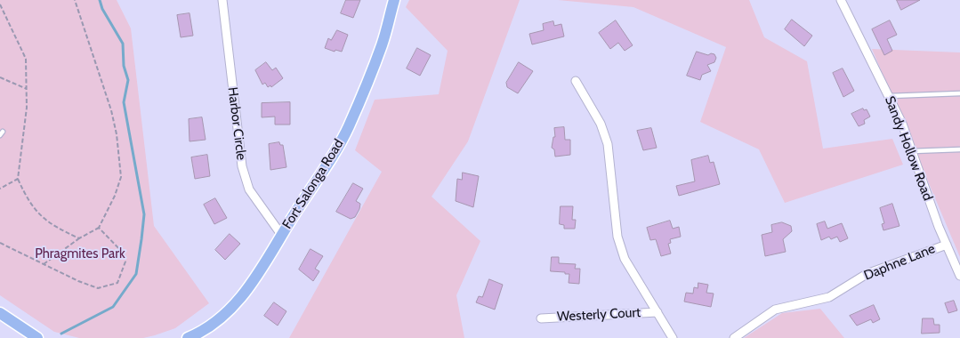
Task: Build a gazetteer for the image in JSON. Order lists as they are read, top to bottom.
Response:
{
  "streets": {
    "main road": ["Fort Salonga Road"],
    "street": [
      "Harbor Circle",
      "Sandy Hollow Road",
      "Daphne Lane",
      "Westerly Court"
    ]
  },
  "crossings": [
    ["Harbor Circle", "Fort Salonga Road"],
    ["Sandy Hollow Road", "Daphne Lane"]
  ],
  "parks": ["Phragmites Park"]
}
